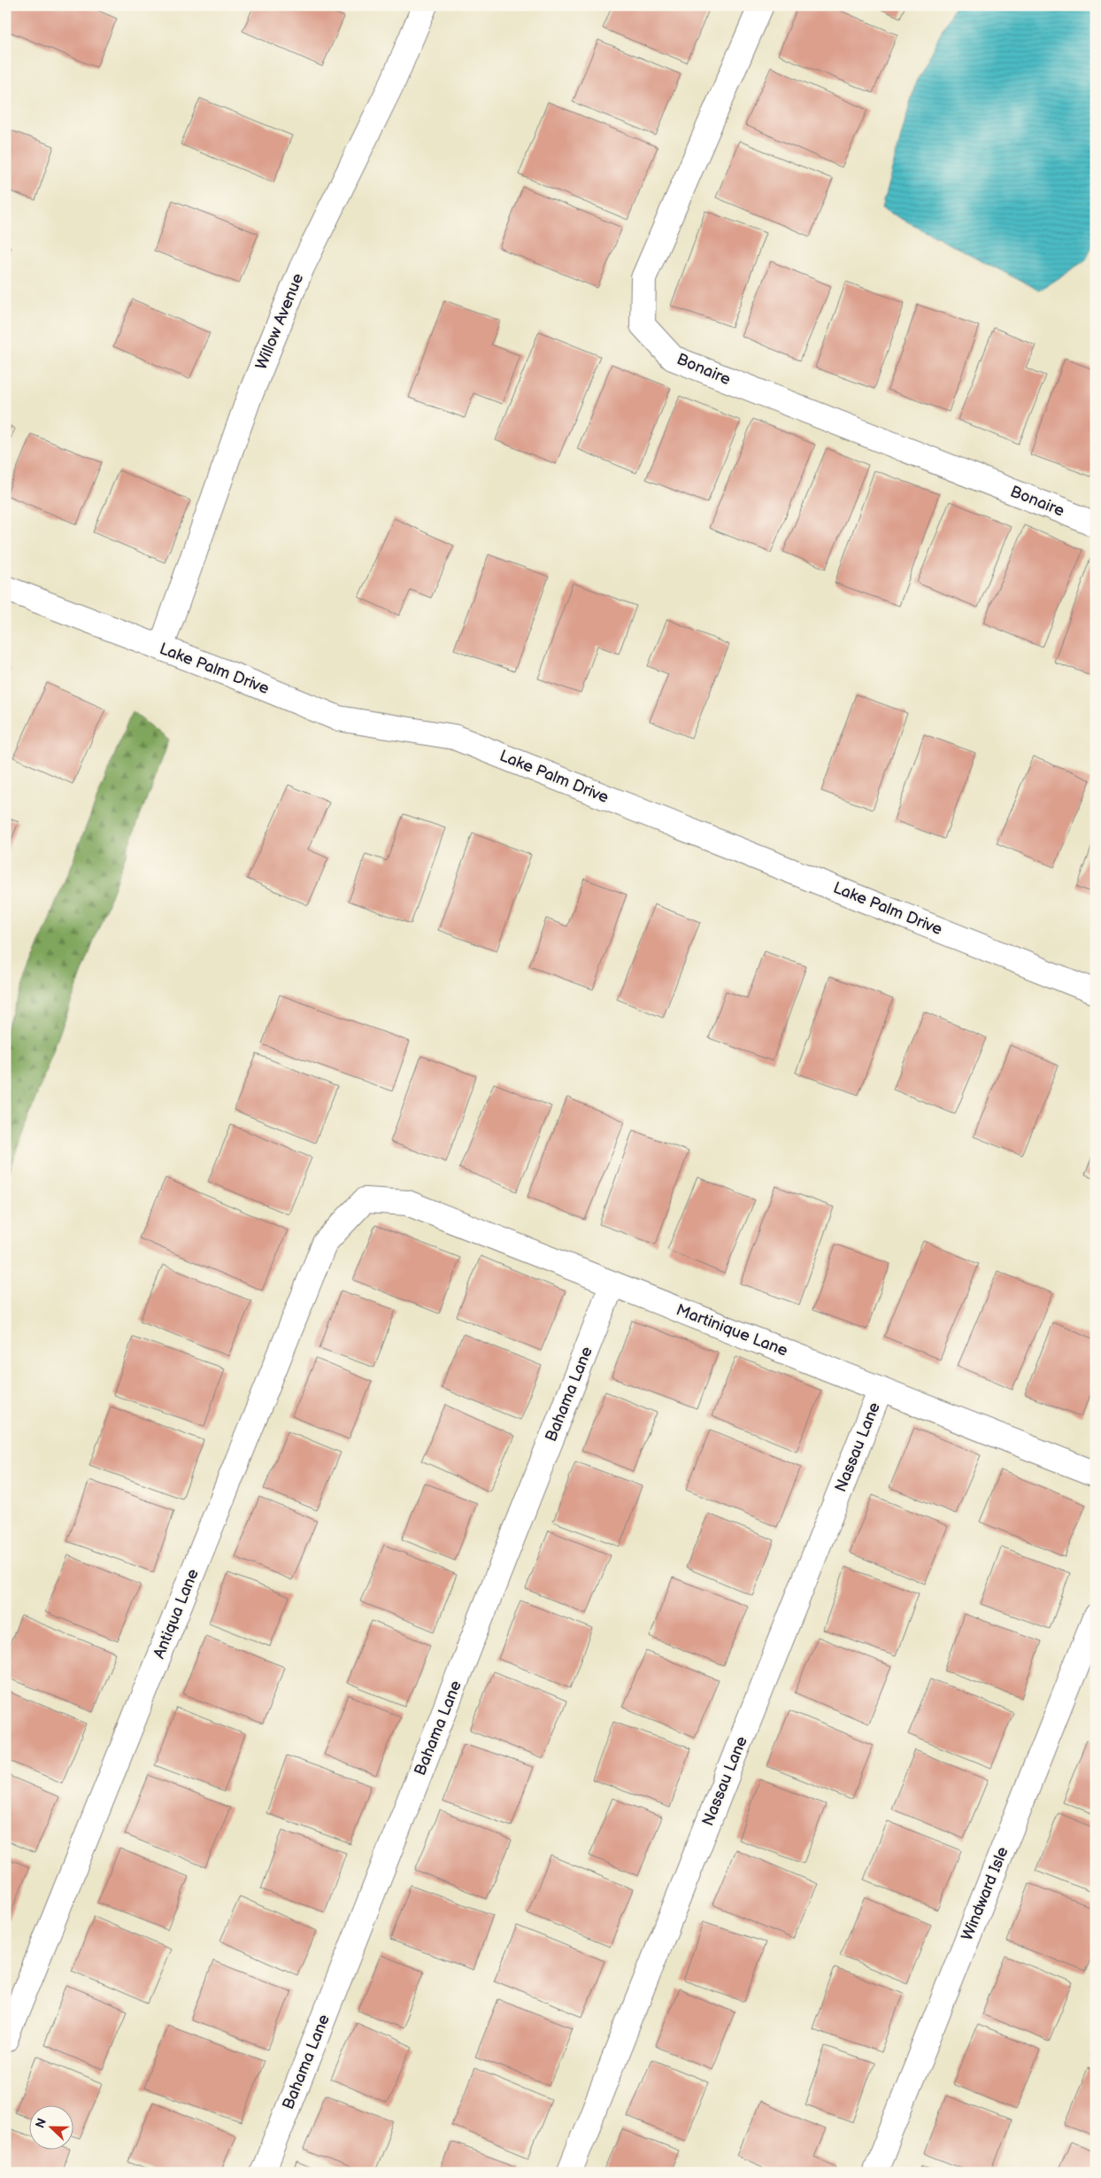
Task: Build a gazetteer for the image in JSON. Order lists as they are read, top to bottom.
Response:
{
  "streets": {
    "street": [
      "Willow Avenue",
      "Bonaire",
      "Lake Palm Drive",
      "Martinique Lane",
      "Bahama Lane",
      "Nassau Lane",
      "Antiqua Lane",
      "Windward Isle"
    ]
  },
  "crossings": [
    ["Willow Avenue", "Lake Palm Drive"],
    ["Martinique Lane", "Bahama Lane"],
    ["Martinique Lane", "Nassau Lane"],
    ["Martinique Lane", "Antiqua Lane"]
  ],
  "north": "left"
}
